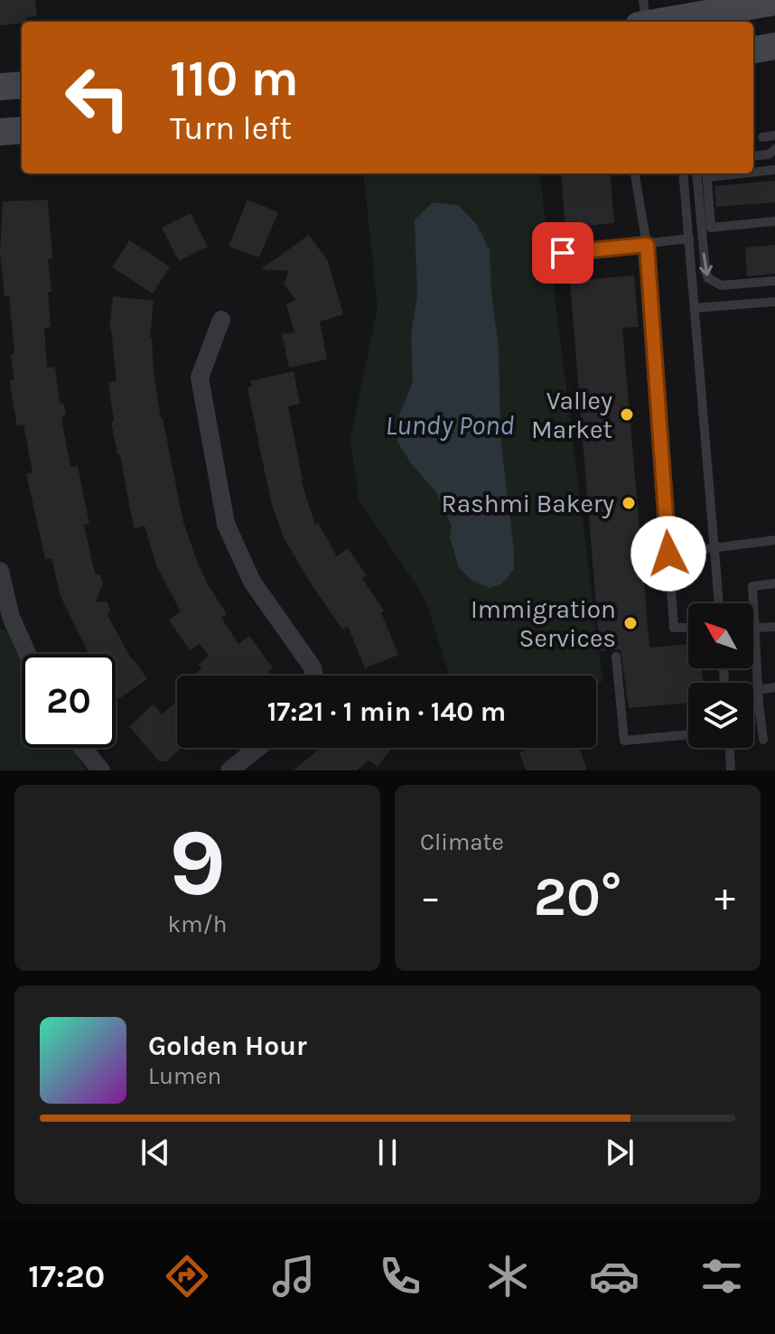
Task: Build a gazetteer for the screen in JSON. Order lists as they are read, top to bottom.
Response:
{
  "water": ["Lundy Pond"],
  "places": ["Valley Market", "Rashmi Bakery", "Immigration Services"],
  "north": "top left",
  "page": {
    "turn": ["110 m", "Turn left"],
    "limit": "20",
    "trip": "17:21 · 1 min · 140 m",
    "tile": [
      ["9", "km/h"],
      "Climate"
    ],
    "heat": ["−", "20°", "+"],
    "song": ["Golden Hour", "Lumen"],
    "tabs": "17:20"
  }
}
